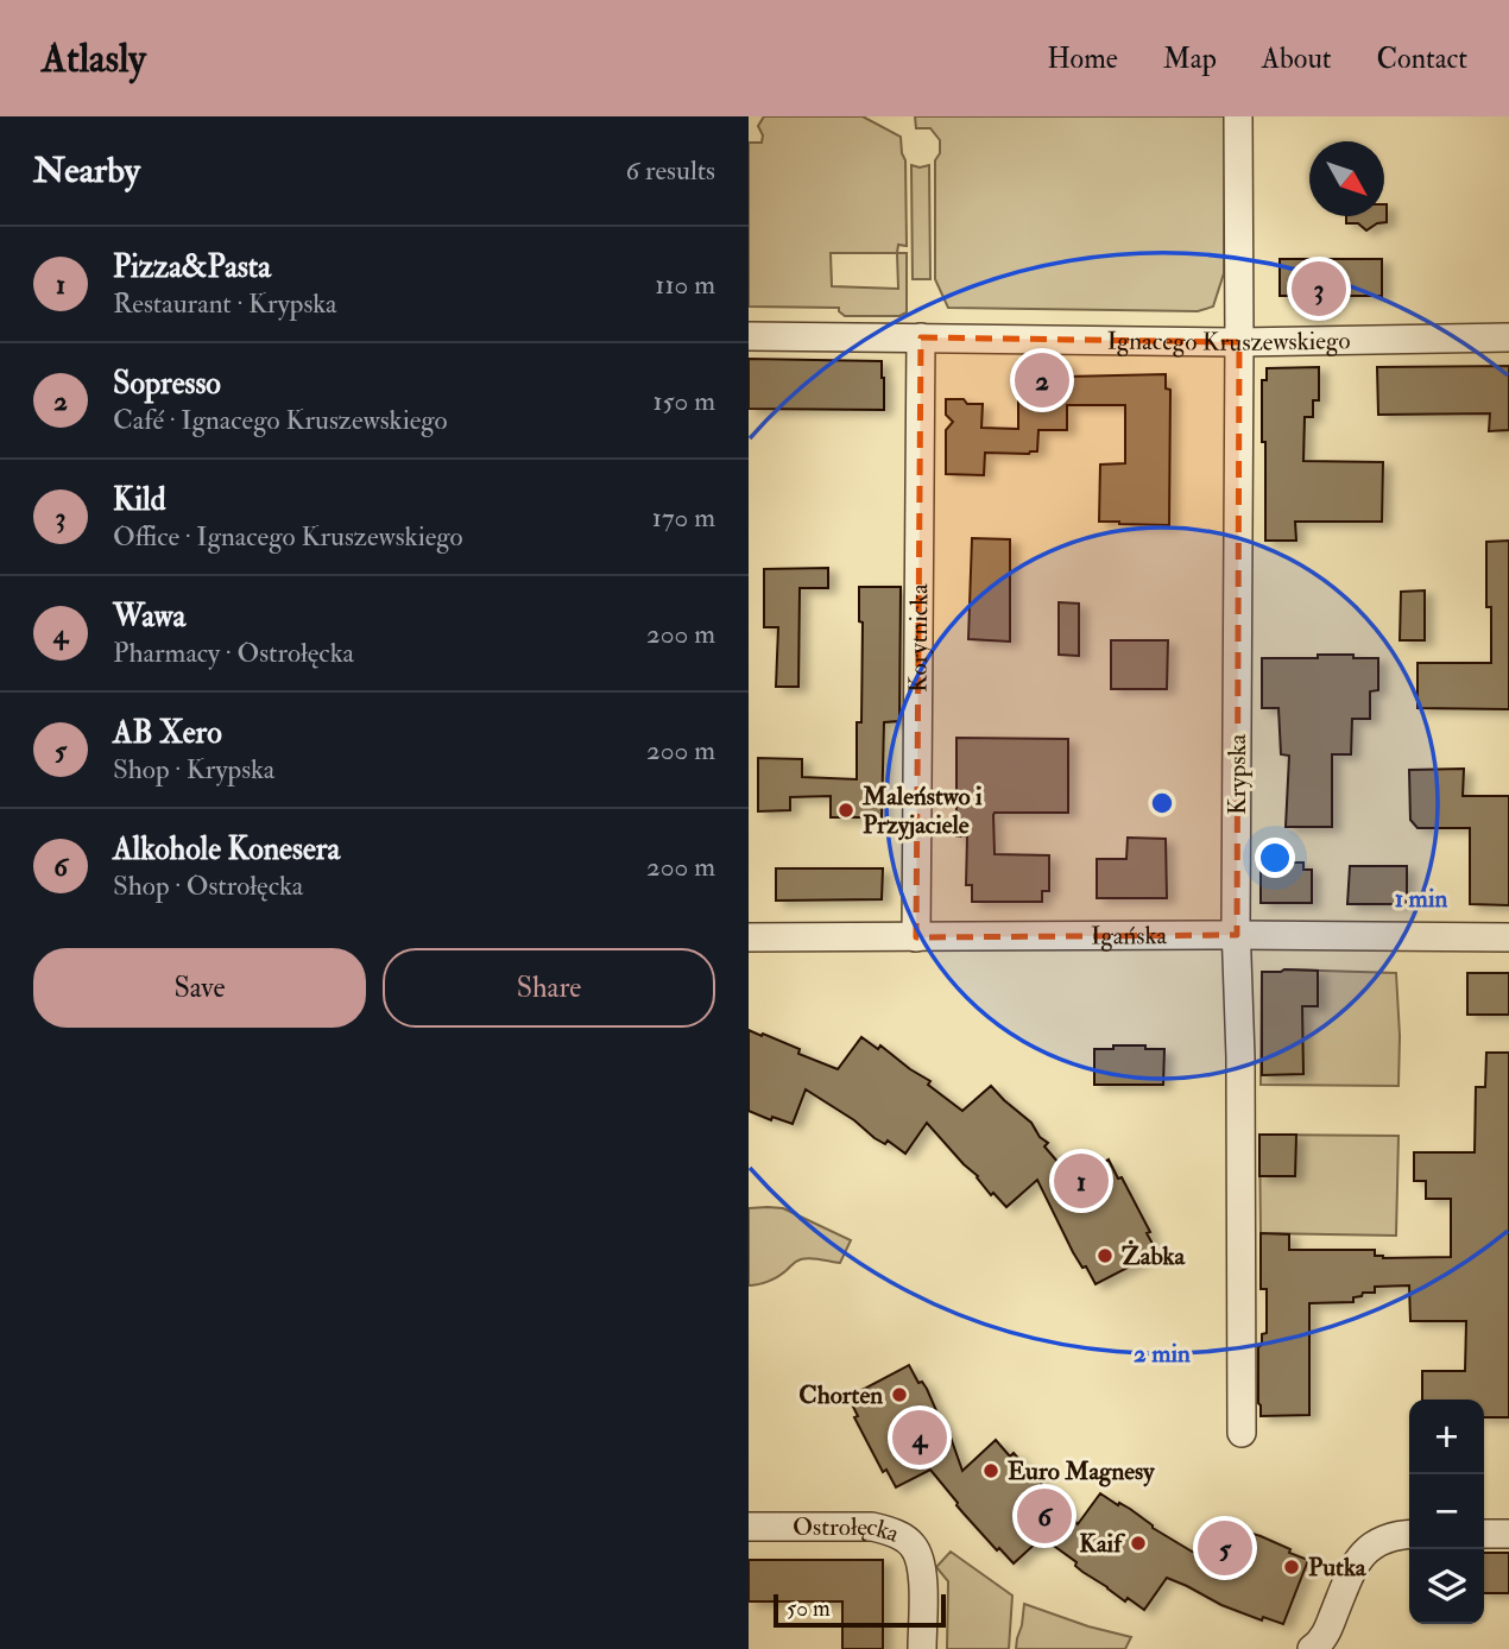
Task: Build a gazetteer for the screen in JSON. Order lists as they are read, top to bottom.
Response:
{
  "streets": {
    "street": [
      "Ignacego Kruszewskiego",
      "Korytnicka",
      "Krypska",
      "Igańska",
      "Ostrołęcka"
    ]
  },
  "crossings": [
    ["Ignacego Kruszewskiego", "Korytnicka"],
    ["Ignacego Kruszewskiego", "Krypska"],
    ["Korytnicka", "Igańska"],
    ["Krypska", "Igańska"]
  ],
  "places": [
    "Maleństwo i Przyjaciele",
    "Żabka",
    "Chorten",
    "Euro Magnesy",
    "Kaif",
    "Putka"
  ],
  "scale_bar": "50 m",
  "north": "bottom right",
  "page": {
    "header": "Atlasly",
    "nav": [
      "Home",
      "Map",
      "About",
      "Contact"
    ],
    "heading": ["Nearby", "6 results"],
    "list": [
      {
        "mark": "1",
        "name": "Pizza&Pasta",
        "note": "Restaurant · Krypska",
        "value": "110 m"
      },
      {
        "mark": "2",
        "name": "Sopresso",
        "note": "Café · Ignacego Kruszewskiego",
        "value": "150 m"
      },
      {
        "mark": "3",
        "name": "Kild",
        "note": "Office · Ignacego Kruszewskiego",
        "value": "170 m"
      },
      {
        "mark": "4",
        "name": "Wawa",
        "note": "Pharmacy · Ostrołęcka",
        "value": "200 m"
      },
      {
        "mark": "5",
        "name": "AB Xero",
        "note": "Shop · Krypska",
        "value": "200 m"
      },
      {
        "mark": "6",
        "name": "Alkohole Konesera",
        "note": "Shop · Ostrołęcka",
        "value": "200 m"
      }
    ],
    "pins": [
      "3",
      "2",
      "1",
      "4",
      "6",
      "5"
    ],
    "buttons": ["Save", "Share"],
    "map_buttons": ["+", "−"],
    "scale": "50 m"
  },
  "rings": ["1 min", "2 min"]
}
